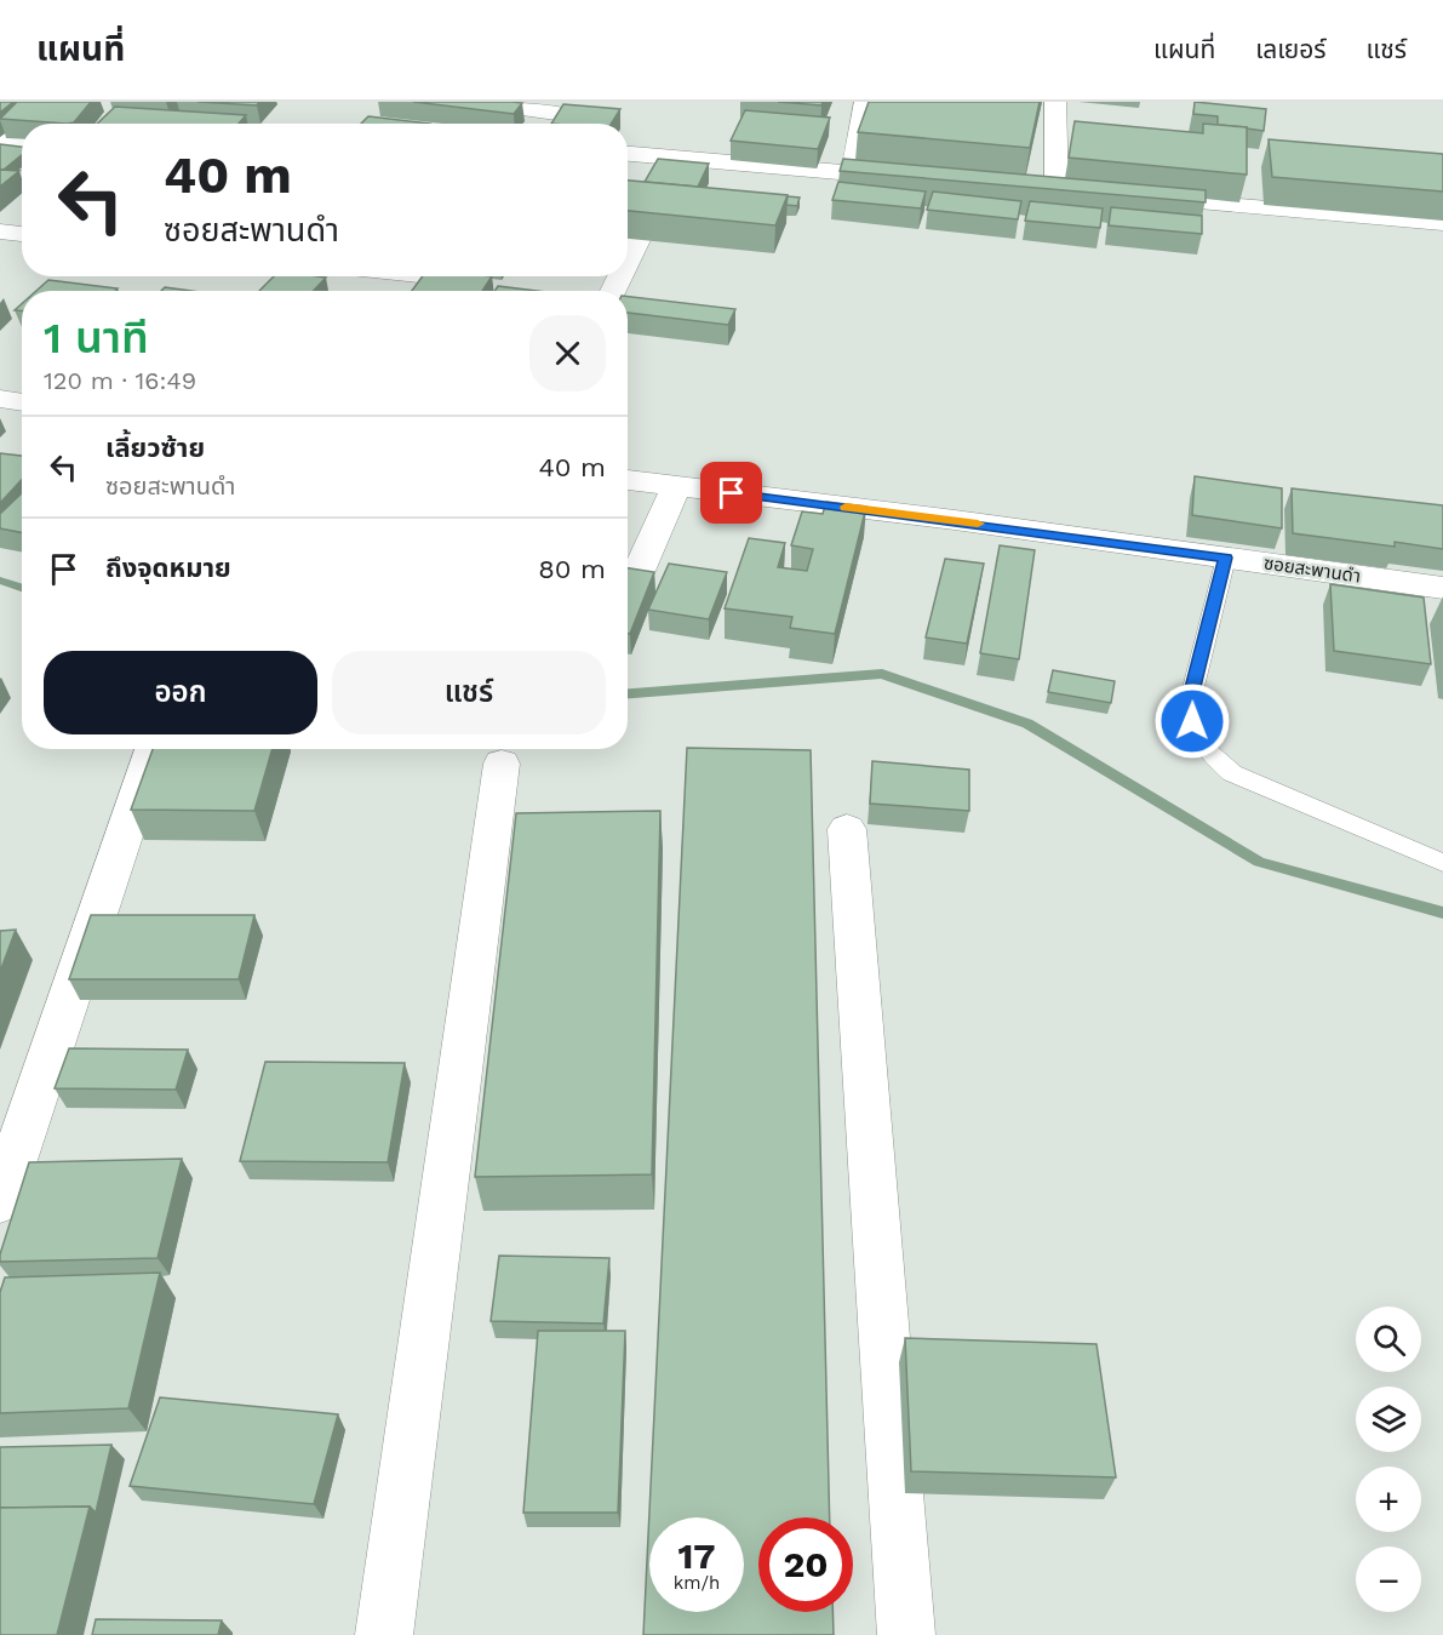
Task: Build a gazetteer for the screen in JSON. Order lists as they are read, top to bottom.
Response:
{
  "streets": {
    "street": ["ซอยสะพานดำ"]
  },
  "page": {
    "header": "แผนที่",
    "nav": ["แผนที่", "เลเยอร์", "แชร์"],
    "turn": ["40 m", "ซอยสะพานดำ"],
    "heading": ["1 นาที", "120 m · 16:49"],
    "list": [
      {
        "name": "เลี้ยวซ้าย",
        "note": "ซอยสะพานดำ",
        "value": "40 m"
      },
      {
        "name": "ถึงจุดหมาย",
        "value": "80 m"
      }
    ],
    "buttons": ["ออก", "แชร์"],
    "map_buttons": ["+", "−"],
    "speed": "17 km/h",
    "limit": "20"
  }
}
